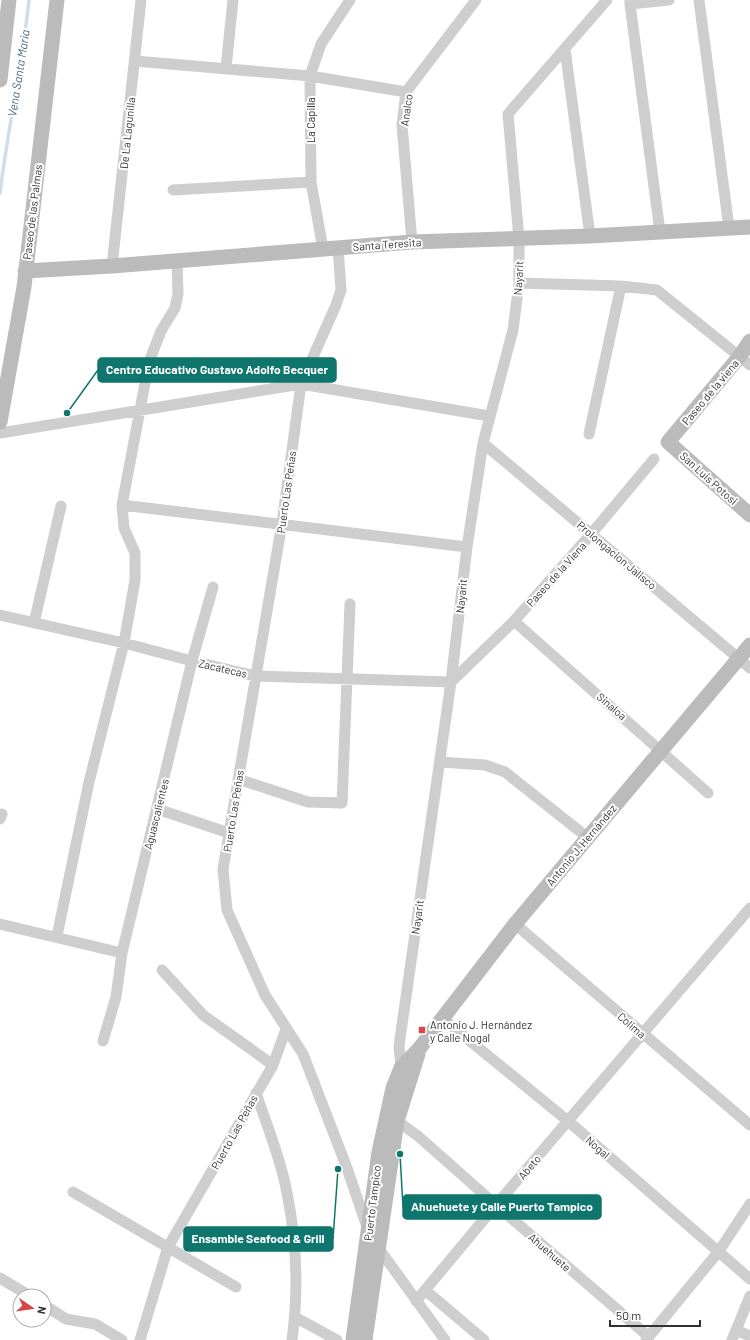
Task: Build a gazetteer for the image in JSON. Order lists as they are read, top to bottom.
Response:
{
  "streets": {
    "street": [
      "Analco",
      "La Capilla",
      "De La Lagunilla",
      "Paseo de las Palmas",
      "Santa Teresita",
      "Nayarit",
      "Paseo de la viena",
      "San Luis Potosi",
      "Puerto Las Peñas",
      "Prolongacion Jalisco",
      "Paseo de la Viena",
      "Zacatecas",
      "Sinaloa",
      "Aguascalientes",
      "Antonio J. Hernández",
      "Colima",
      "Nogal",
      "Abeto",
      "Puerto Tampico",
      "Ahuehuete"
    ]
  },
  "crossings": [
    ["Analco", "Santa Teresita"],
    ["La Capilla", "Santa Teresita"],
    ["De La Lagunilla", "Santa Teresita"],
    ["Paseo de las Palmas", "Santa Teresita"],
    ["Santa Teresita", "Nayarit"],
    ["Santa Teresita", "Puerto Las Peñas"],
    ["Nayarit", "Prolongacion Jalisco"],
    ["Nayarit", "Paseo de la Viena"],
    ["Nayarit", "Zacatecas"],
    ["Nayarit", "Antonio J. Hernández"],
    ["Nayarit", "Puerto Tampico"],
    ["Paseo de la viena", "San Luis Potosi"],
    ["Puerto Las Peñas", "Zacatecas"],
    ["Prolongacion Jalisco", "Paseo de la Viena"],
    ["Prolongacion Jalisco", "Antonio J. Hernández"],
    ["Paseo de la Viena", "Zacatecas"],
    ["Paseo de la Viena", "Sinaloa"],
    ["Zacatecas", "Aguascalientes"],
    ["Sinaloa", "Antonio J. Hernández"],
    ["Antonio J. Hernández", "Colima"],
    ["Antonio J. Hernández", "Nogal"],
    ["Antonio J. Hernández", "Puerto Tampico"],
    ["Colima", "Abeto"],
    ["Nogal", "Abeto"],
    ["Abeto", "Ahuehuete"],
    ["Puerto Tampico", "Ahuehuete"]
  ],
  "water": ["Vena Santa Maria"],
  "places": {
    "other": ["Centro Educativo Gustavo Adolfo Becquer", "Ahuehuete y Calle Puerto Tampico", "Ensamble Seafood & Grill"],
    "transit": ["Antonio J. Hernández y Calle Nogal"]
  },
  "scale_bar": "50 m",
  "north": "right"
}
